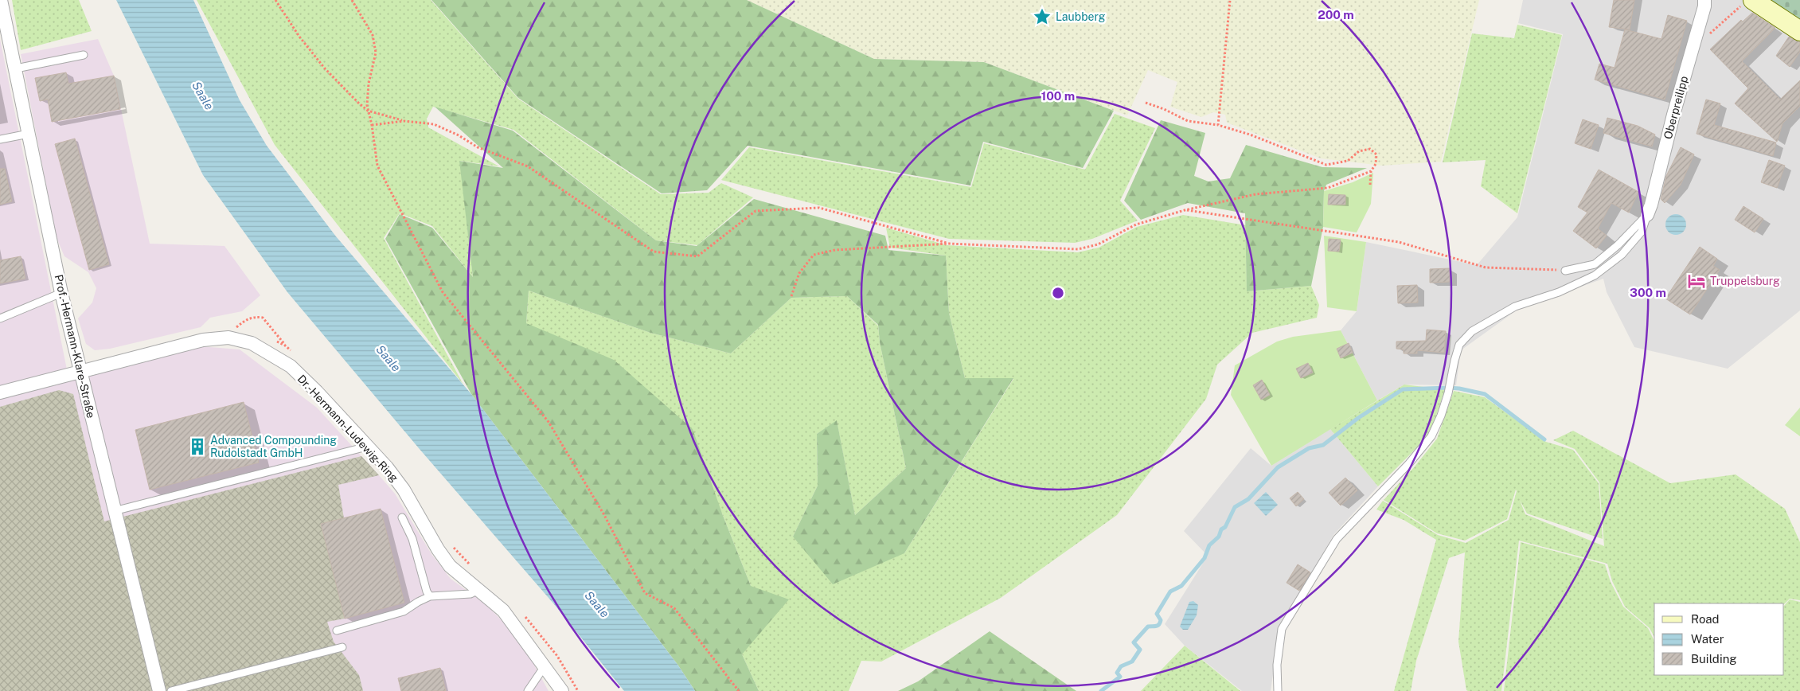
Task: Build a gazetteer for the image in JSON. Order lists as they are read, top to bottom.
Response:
{
  "streets": {
    "street": ["Oberpreilipp", "Prof.-Hermann-Klare-Straße", "Dr.-Hermann-Ludewig-Ring"]
  },
  "crossings": [
    ["Prof.-Hermann-Klare-Straße", "Dr.-Hermann-Ludewig-Ring"]
  ],
  "water": ["Saale"],
  "places": {
    "place": ["Laubberg"],
    "hotel": ["Truppelsburg"],
    "building": ["Advanced Compounding Rudolstadt GmbH"]
  },
  "legend": ["Road", "Water", "Building"],
  "rings": ["200 m", "100 m", "300 m"]
}
